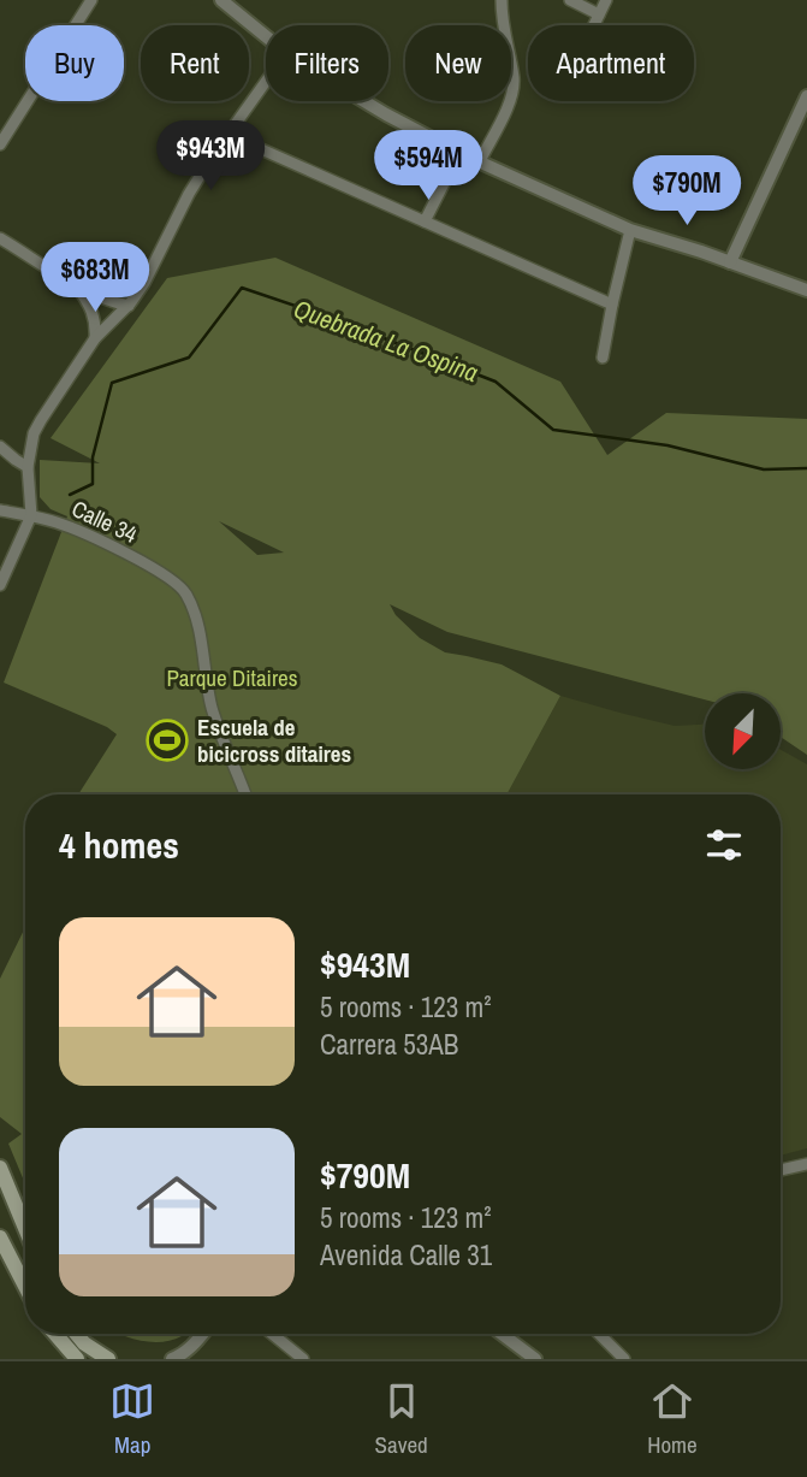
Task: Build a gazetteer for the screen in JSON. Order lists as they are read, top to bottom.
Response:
{
  "streets": {
    "street": ["Calle 34"]
  },
  "water": ["Quebrada La Ospina"],
  "parks": ["Parque Ditaires"],
  "places": {
    "sports": ["Escuela de bicicross ditaires"]
  },
  "north": "bottom left",
  "page": {
    "chip": [
      "Buy",
      "Rent",
      "Filters",
      "New",
      "Apartment"
    ],
    "price": [
      "$943M",
      "$594M",
      "$790M",
      "$683M"
    ],
    "heading": "4 homes",
    "list": [
      {
        "name": "$943M",
        "note": "5 rooms · 123 m² · Carrera 53AB"
      },
      {
        "name": "$790M",
        "note": "5 rooms · 123 m² · Avenida Calle 31"
      }
    ],
    "tabs": ["Map", "Saved", "Home"]
  }
}
